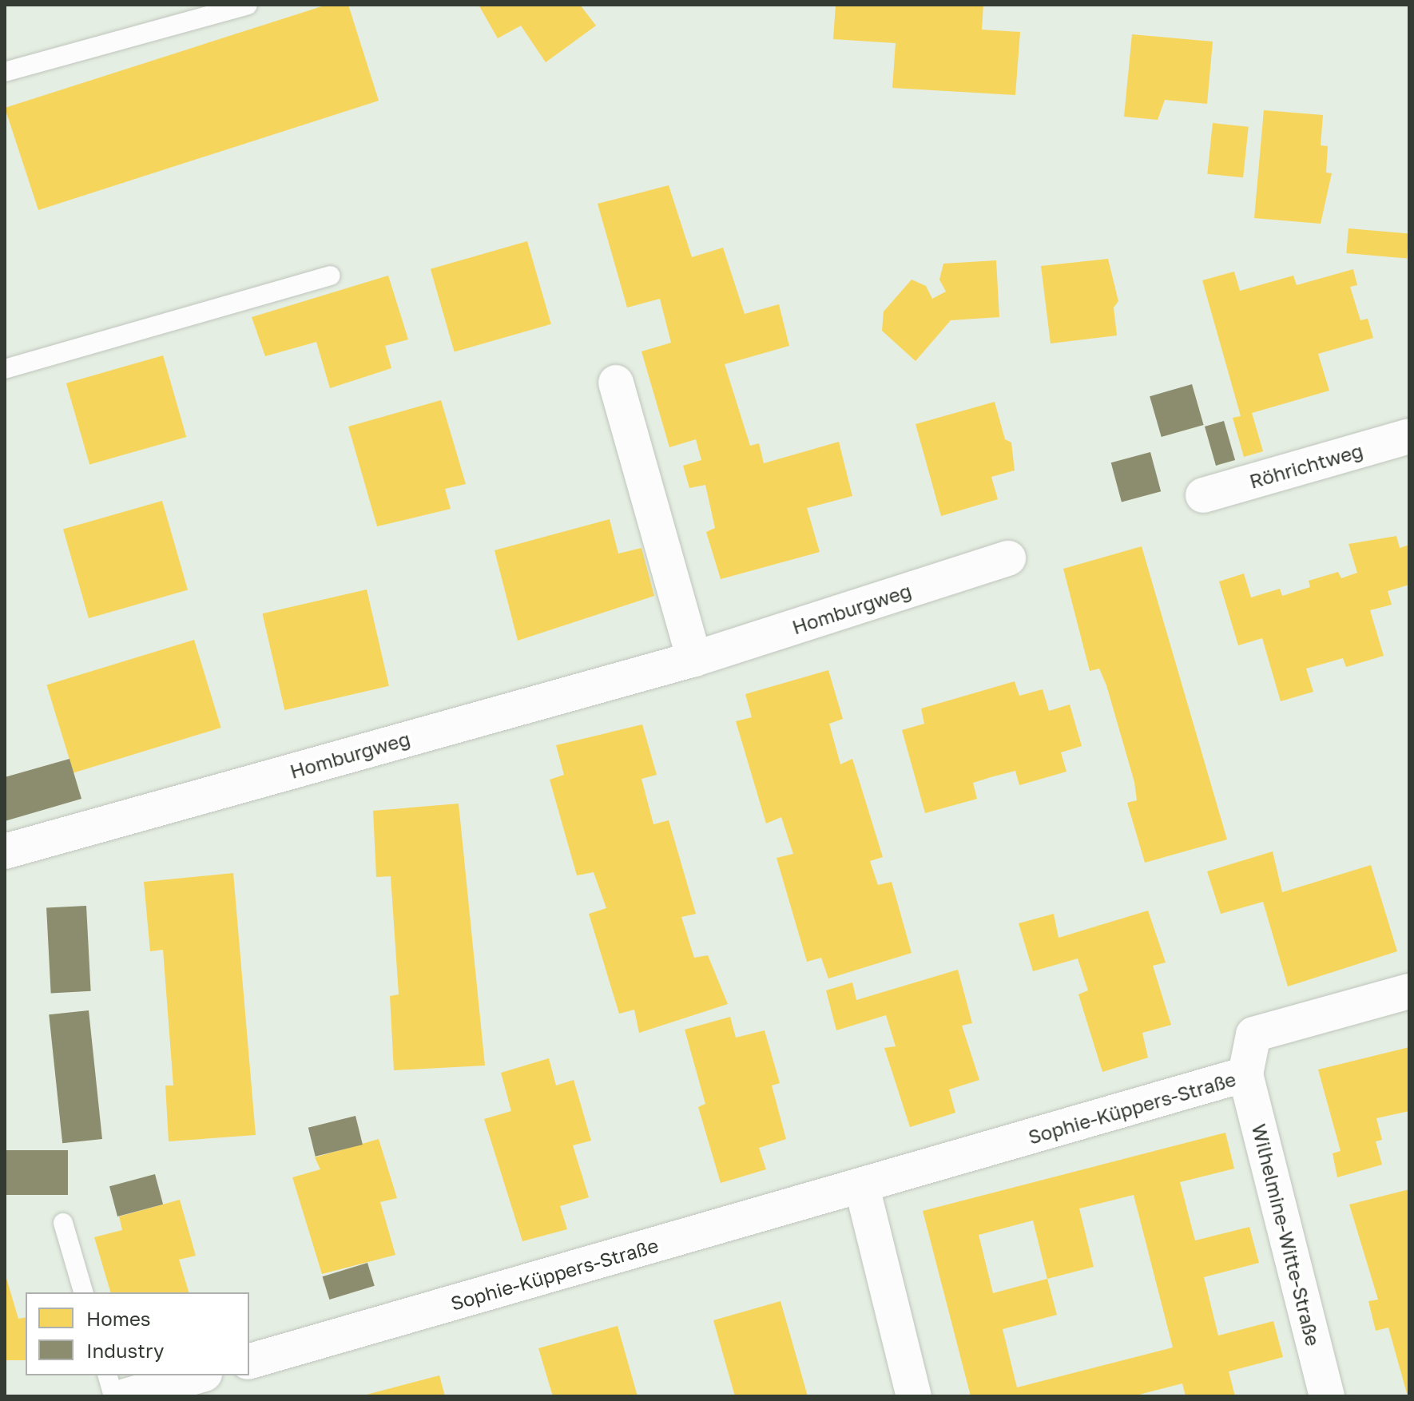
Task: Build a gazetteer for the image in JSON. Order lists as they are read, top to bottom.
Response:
{
  "streets": {
    "street": [
      "Röhrichtweg",
      "Homburgweg",
      "Sophie-Küppers-Straße",
      "Wilhelmine-Witte-Straße"
    ]
  },
  "crossings": [
    ["Sophie-Küppers-Straße", "Wilhelmine-Witte-Straße"]
  ],
  "legend": ["Homes", "Industry"]
}
